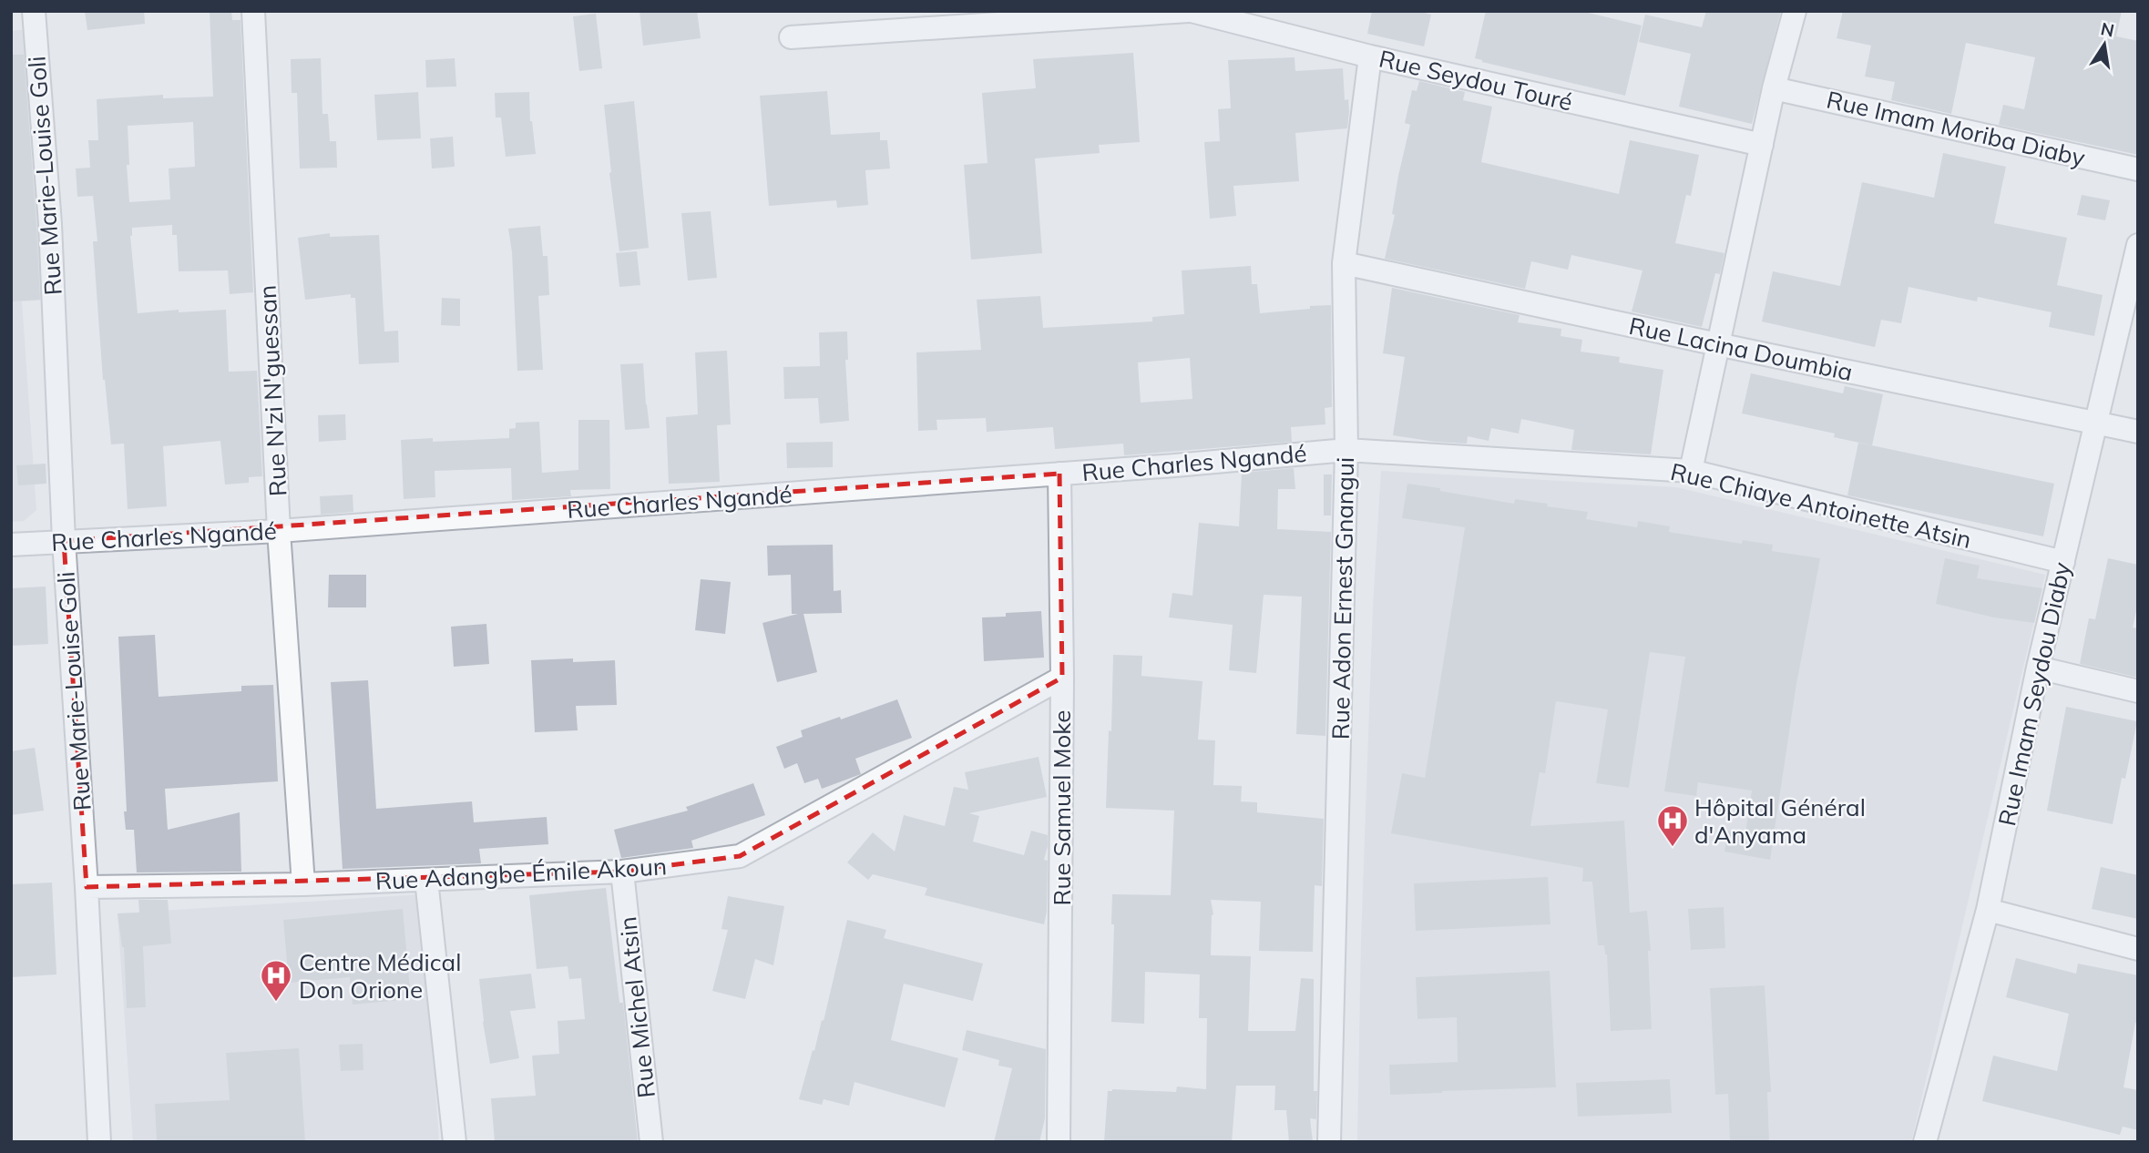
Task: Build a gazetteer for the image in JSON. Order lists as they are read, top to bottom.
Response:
{
  "streets": {
    "street": [
      "Rue Seydou Touré",
      "Rue Imam Moriba Diaby",
      "Rue Marie-Louise Goli",
      "Rue Lacina Doumbia",
      "Rue N'zi N'guessan",
      "Rue Charles Ngandé",
      "Rue Chiaye Antoinette Atsin",
      "Rue Adon Ernest Gnangui",
      "Rue Imam Seydou Diaby",
      "Rue Samuel Moke",
      "Rue Adangbe Émile Akoun",
      "Rue Michel Atsin"
    ]
  },
  "crossings": [
    ["Rue Seydou Touré", "Rue Adon Ernest Gnangui"],
    ["Rue Marie-Louise Goli", "Rue Charles Ngandé"],
    ["Rue Marie-Louise Goli", "Rue Adangbe Émile Akoun"],
    ["Rue Lacina Doumbia", "Rue Adon Ernest Gnangui"],
    ["Rue Lacina Doumbia", "Rue Imam Seydou Diaby"],
    ["Rue N'zi N'guessan", "Rue Charles Ngandé"],
    ["Rue N'zi N'guessan", "Rue Adangbe Émile Akoun"],
    ["Rue Charles Ngandé", "Rue Chiaye Antoinette Atsin"],
    ["Rue Charles Ngandé", "Rue Adon Ernest Gnangui"],
    ["Rue Charles Ngandé", "Rue Samuel Moke"],
    ["Rue Chiaye Antoinette Atsin", "Rue Adon Ernest Gnangui"],
    ["Rue Chiaye Antoinette Atsin", "Rue Imam Seydou Diaby"],
    ["Rue Samuel Moke", "Rue Adangbe Émile Akoun"],
    ["Rue Adangbe Émile Akoun", "Rue Michel Atsin"]
  ],
  "places": {
    "hospital": ["Hôpital Général d'Anyama", "Centre Médical Don Orione"]
  },
  "north": "top"
}
